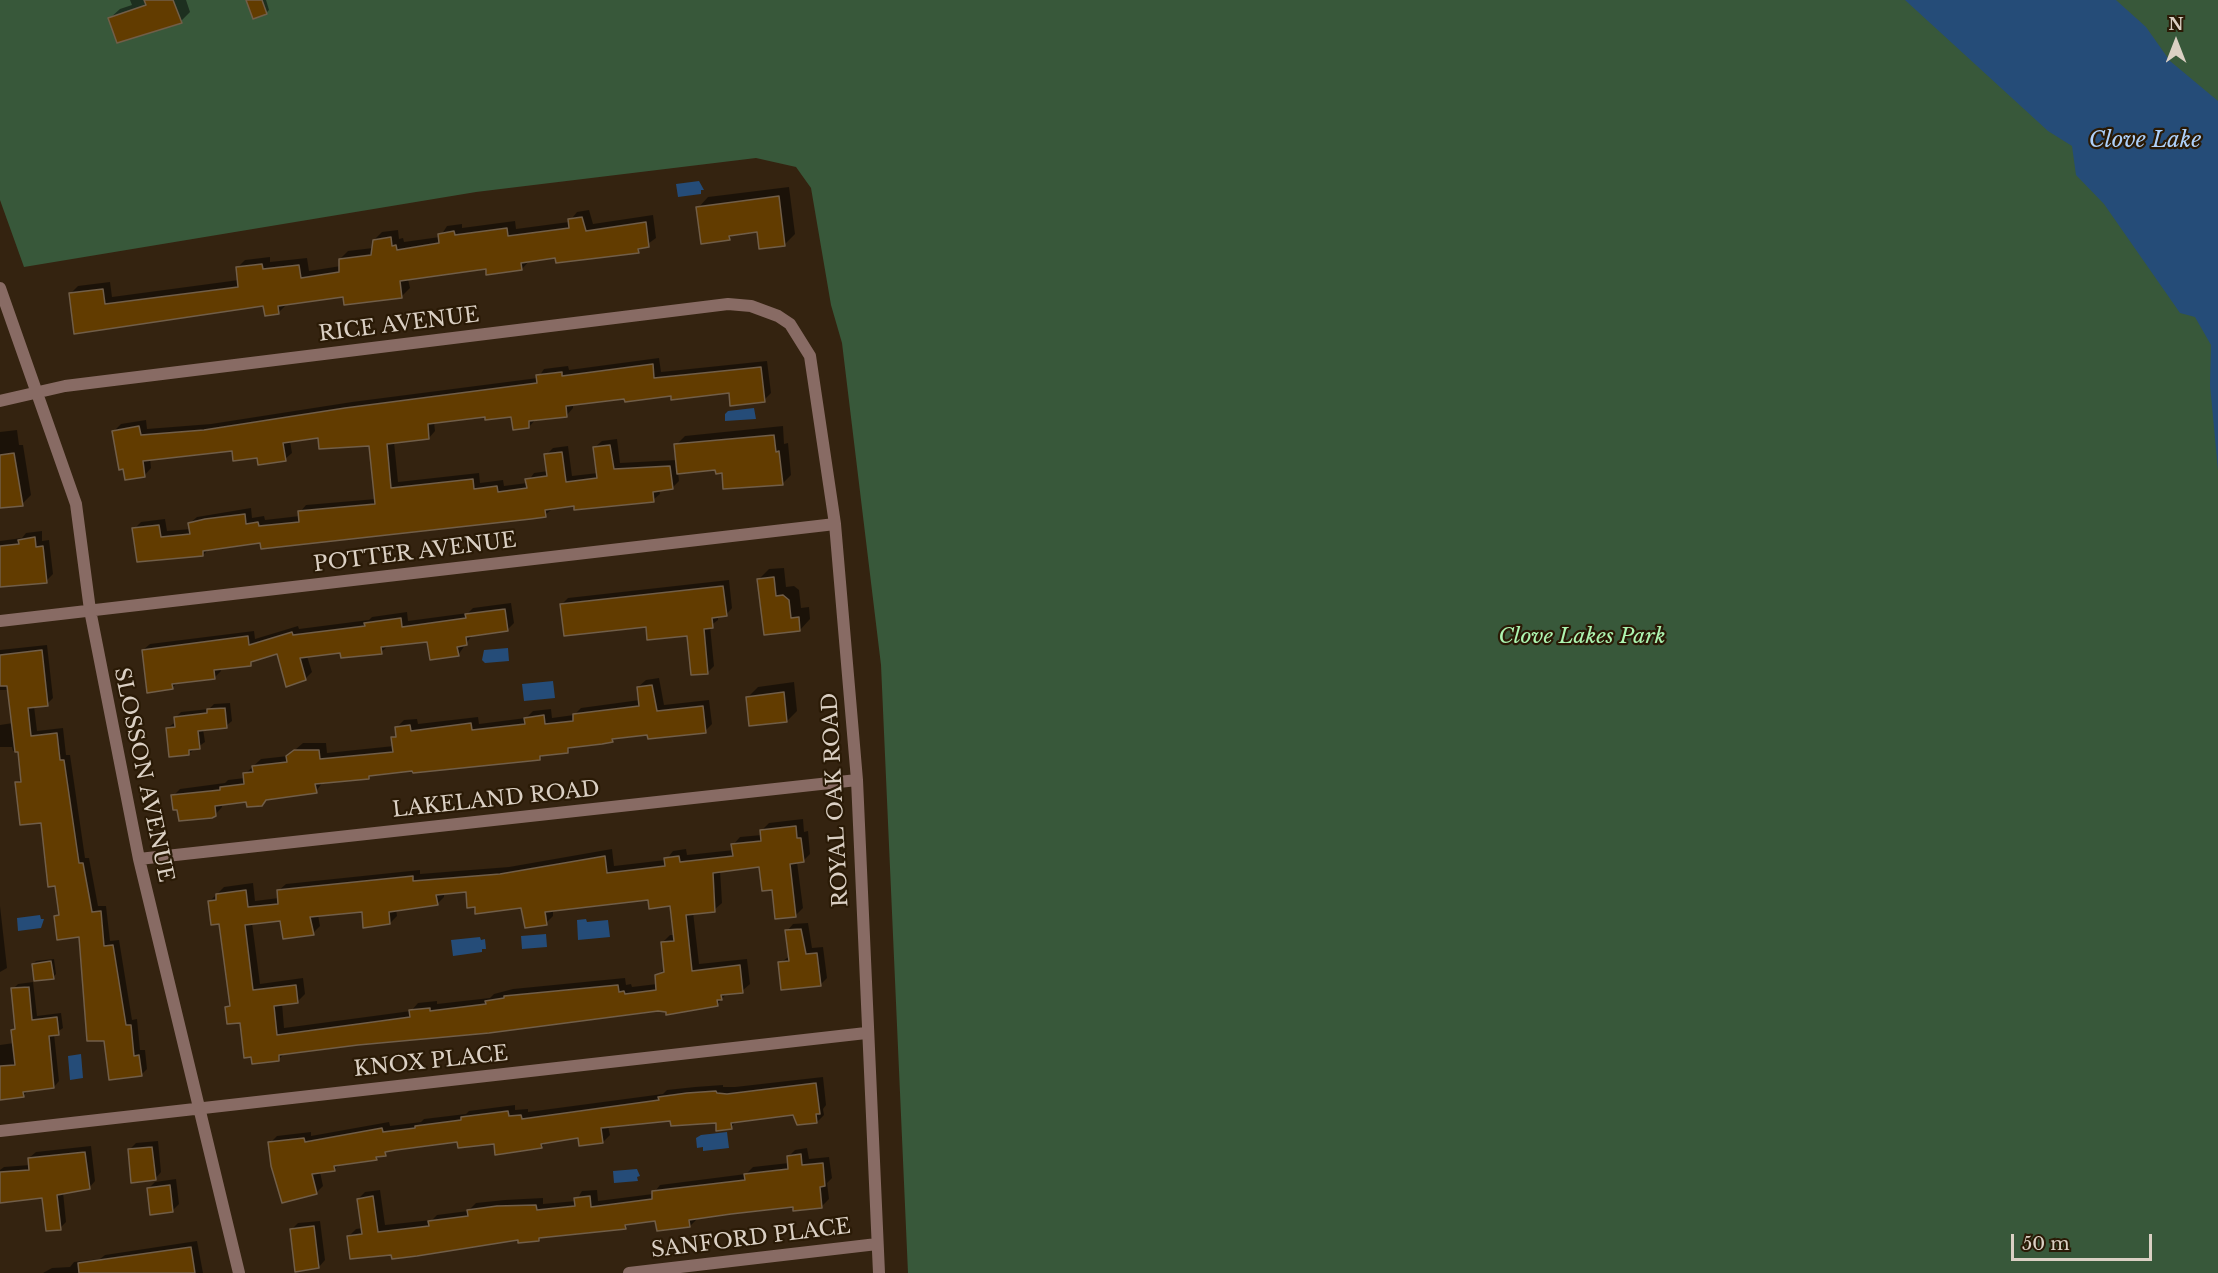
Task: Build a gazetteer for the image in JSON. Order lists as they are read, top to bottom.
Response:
{
  "streets": {
    "street": [
      "RICE AVENUE",
      "POTTER AVENUE",
      "SLOSSON AVENUE",
      "LAKELAND ROAD",
      "ROYAL OAK ROAD",
      "KNOX PLACE",
      "SANFORD PLACE"
    ]
  },
  "crossings": [
    ["RICE AVENUE", "SLOSSON AVENUE"],
    ["RICE AVENUE", "ROYAL OAK ROAD"],
    ["POTTER AVENUE", "SLOSSON AVENUE"],
    ["POTTER AVENUE", "ROYAL OAK ROAD"],
    ["SLOSSON AVENUE", "LAKELAND ROAD"],
    ["SLOSSON AVENUE", "KNOX PLACE"],
    ["LAKELAND ROAD", "ROYAL OAK ROAD"],
    ["ROYAL OAK ROAD", "KNOX PLACE"],
    ["ROYAL OAK ROAD", "SANFORD PLACE"]
  ],
  "water": ["Clove Lake"],
  "parks": ["Clove Lakes Park"],
  "scale_bar": "50 m",
  "north": "top"
}
